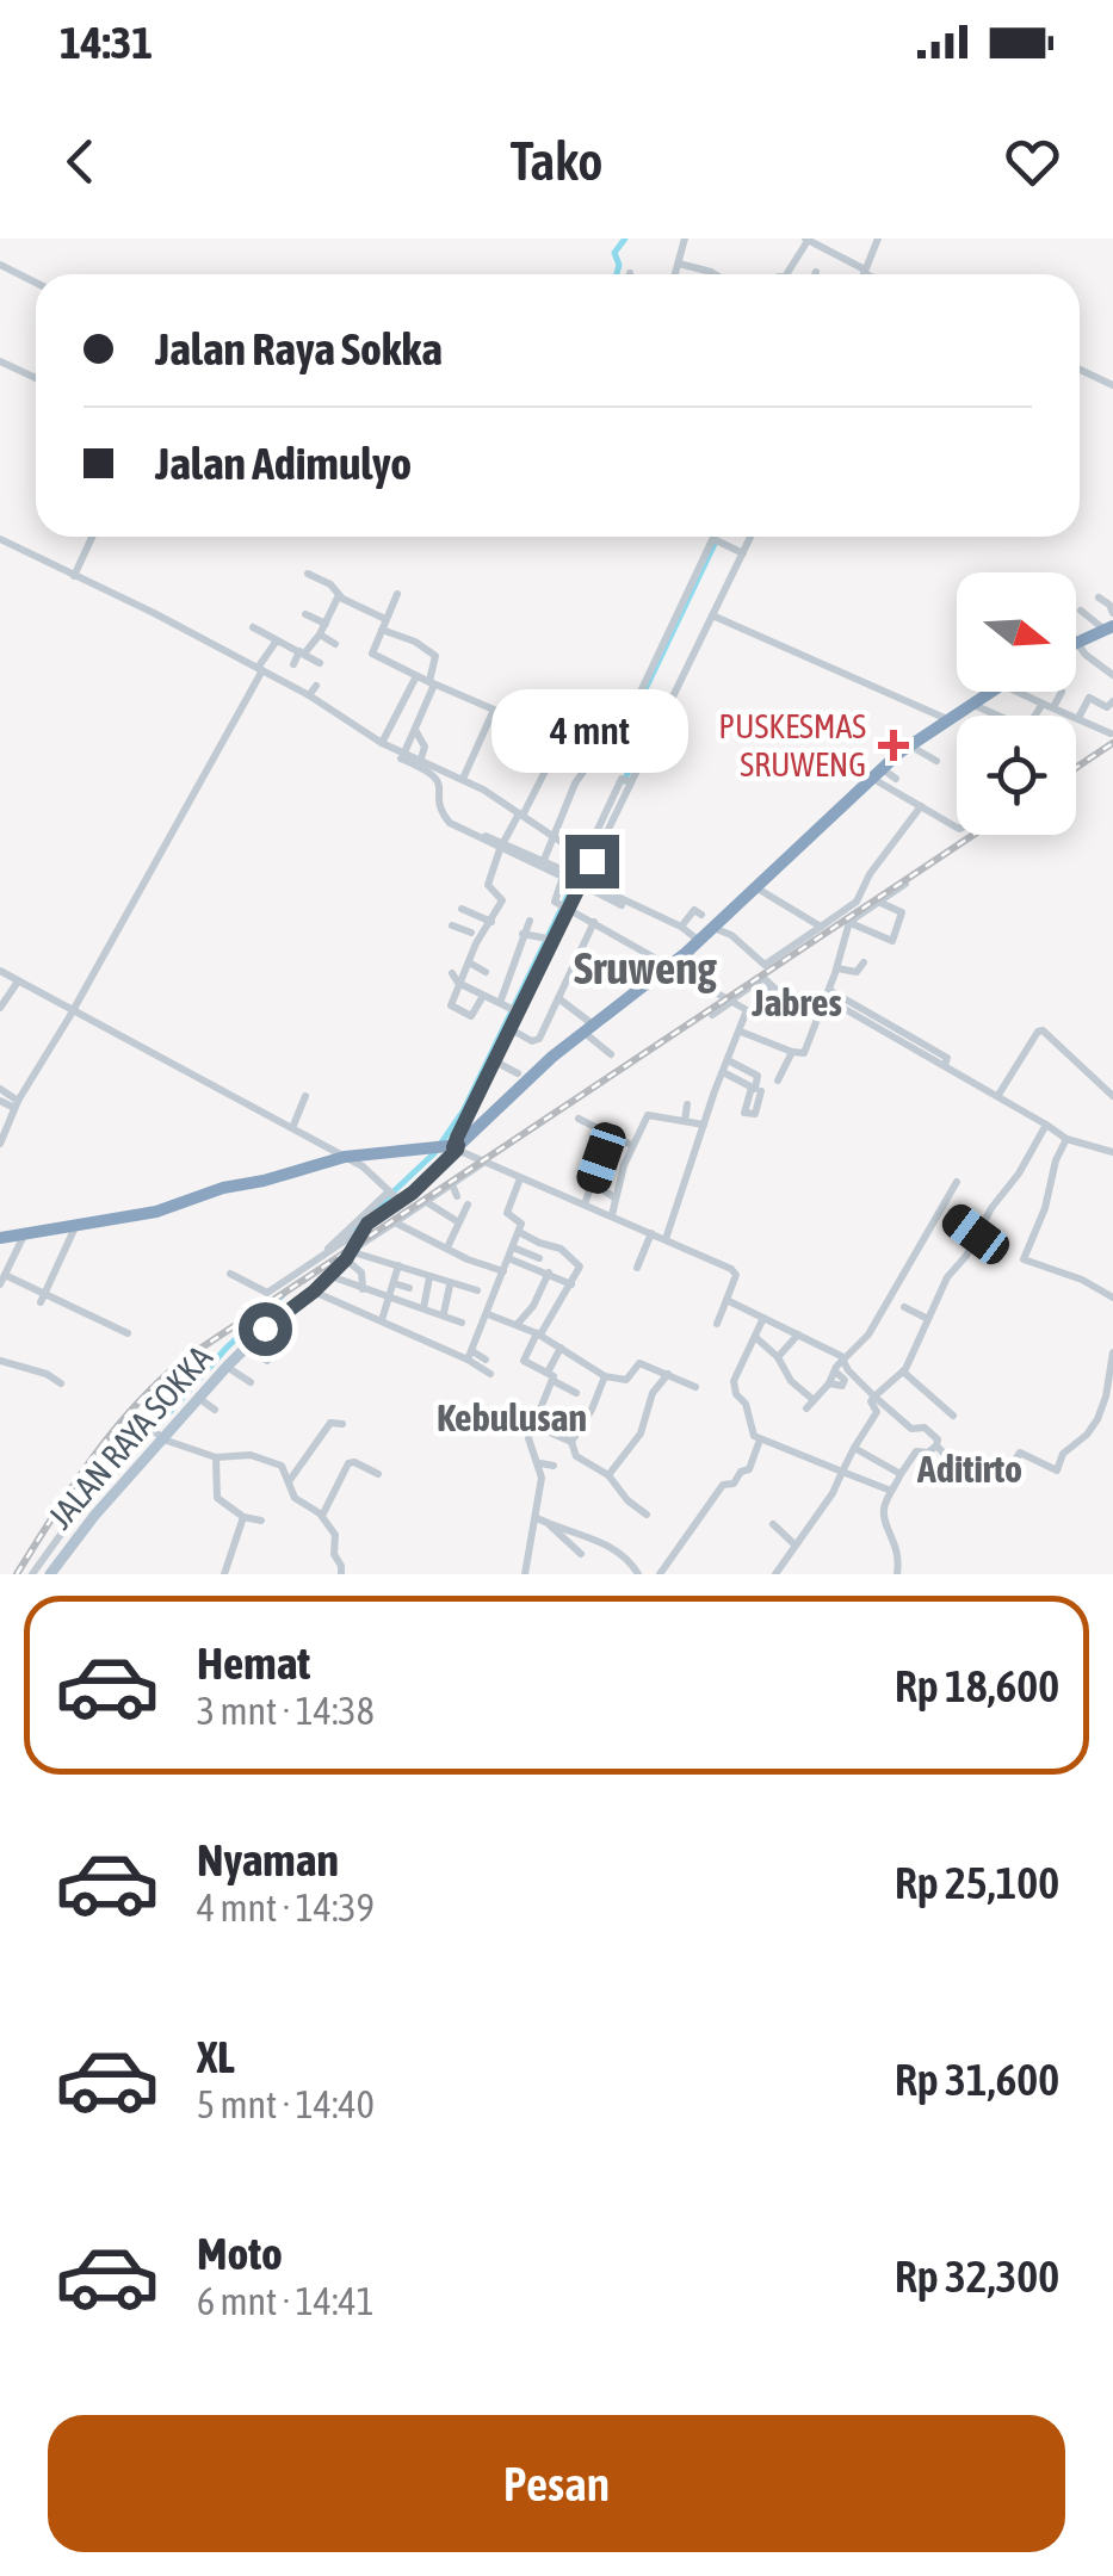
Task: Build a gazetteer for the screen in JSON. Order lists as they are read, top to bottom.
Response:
{
  "streets": {
    "main road": ["JALAN RAYA SOKKA"]
  },
  "districts": [
    "Sruweng",
    "Jabres",
    "Kebulusan",
    "Aditirto"
  ],
  "places": {
    "health": ["PUSKESMAS SRUWENG"]
  },
  "north": "right",
  "page": {
    "status": "14:31",
    "header": "Tako",
    "banner": ["Jalan Raya Sokka", "Jalan Adimulyo"],
    "bubble": "4 mnt",
    "list": [
      {
        "name": "Hemat",
        "note": "3 mnt · 14:38",
        "value": "Rp 18,600"
      },
      {
        "name": "Nyaman",
        "note": "4 mnt · 14:39",
        "value": "Rp 25,100"
      },
      {
        "name": "XL",
        "note": "5 mnt · 14:40",
        "value": "Rp 31,600"
      },
      {
        "name": "Moto",
        "note": "6 mnt · 14:41",
        "value": "Rp 32,300"
      }
    ],
    "buttons": "Pesan"
  }
}
